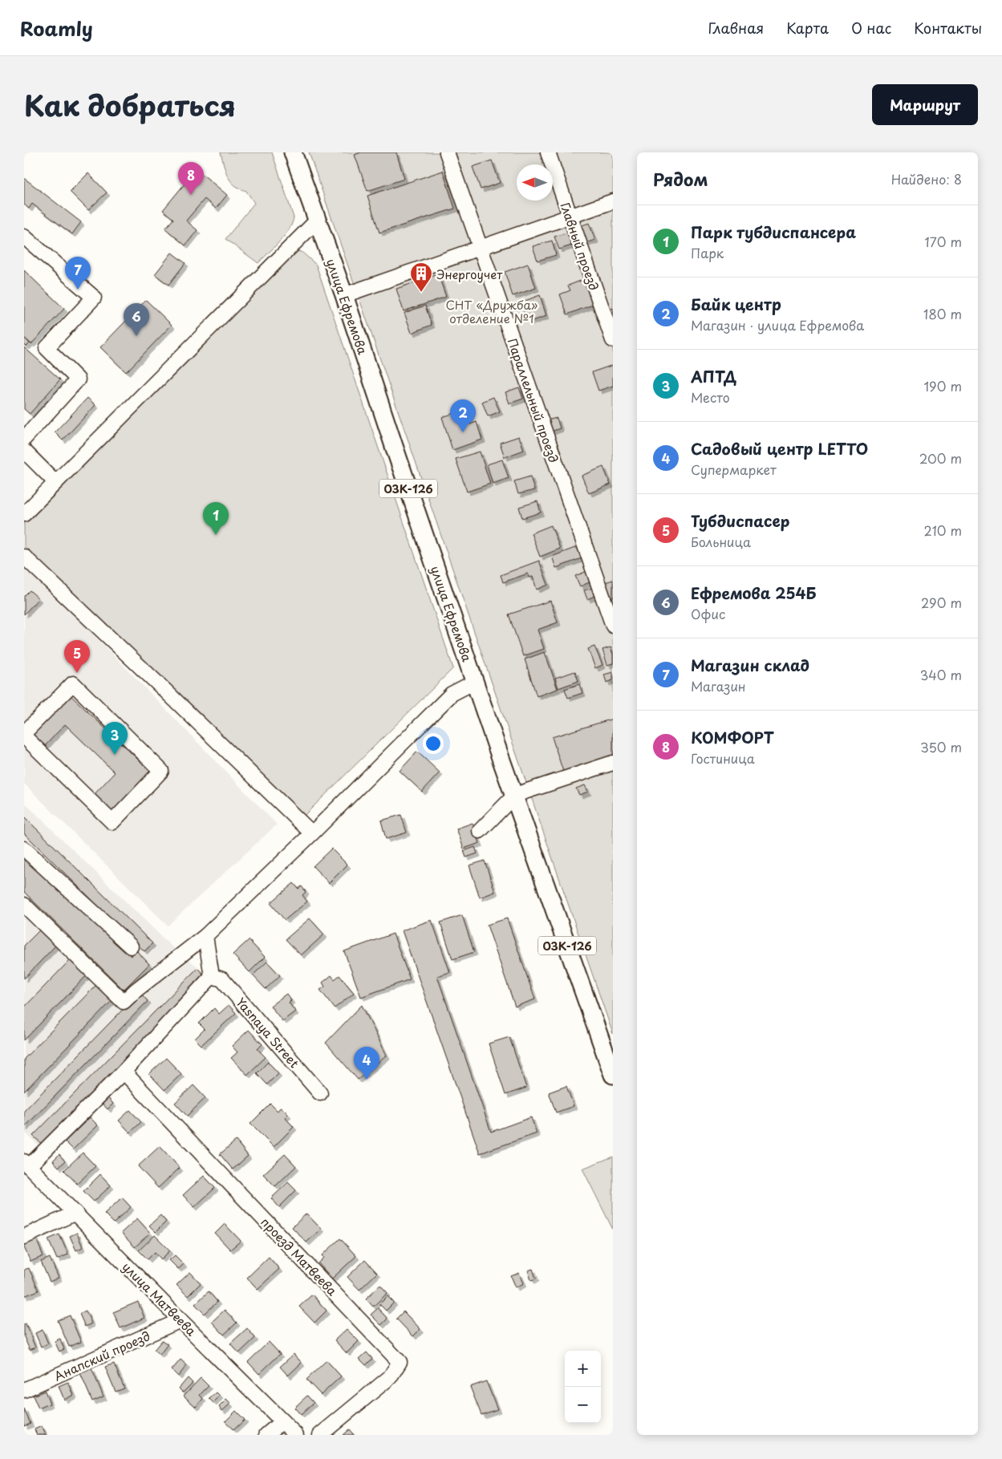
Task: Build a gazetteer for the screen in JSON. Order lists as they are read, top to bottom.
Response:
{
  "streets": {
    "main road": ["улица Ефремова", "03К-126"],
    "street": [
      "Главный проезд",
      "Параллельный проезд",
      "Yasnaya Street",
      "проезд Матвеева",
      "улица Матвеева",
      "Анапский проезд"
    ]
  },
  "crossings": [
    ["улица Матвеева", "Анапский проезд"]
  ],
  "parks": ["СНТ «Дружба» отделение №1"],
  "places": {
    "building": ["Энергоучет"]
  },
  "north": "left",
  "page": {
    "header": "Roamly",
    "nav": [
      "Главная",
      "Карта",
      "О нас",
      "Контакты"
    ],
    "title": "Как добраться",
    "buttons": "Маршрут",
    "heading": ["Рядом", "Найдено: 8"],
    "pins": [
      "8",
      "7",
      "6",
      "2",
      "1",
      "5",
      "3",
      "4"
    ],
    "list": [
      {
        "mark": "1",
        "name": "Парк тубдиспансера",
        "note": "Парк",
        "value": "170 m"
      },
      {
        "mark": "2",
        "name": "Байк центр",
        "note": "Магазин · улица Ефремова",
        "value": "180 m"
      },
      {
        "mark": "3",
        "name": "АПТД",
        "note": "Место",
        "value": "190 m"
      },
      {
        "mark": "4",
        "name": "Садовый центр LETTO",
        "note": "Супермаркет",
        "value": "200 m"
      },
      {
        "mark": "5",
        "name": "Тубдиспасер",
        "note": "Больница",
        "value": "210 m"
      },
      {
        "mark": "6",
        "name": "Ефремова 254Б",
        "note": "Офис",
        "value": "290 m"
      },
      {
        "mark": "7",
        "name": "Магазин склад",
        "note": "Магазин",
        "value": "340 m"
      },
      {
        "mark": "8",
        "name": "КОМФОРТ",
        "note": "Гостиница",
        "value": "350 m"
      }
    ],
    "map_buttons": ["+", "−"]
  }
}
